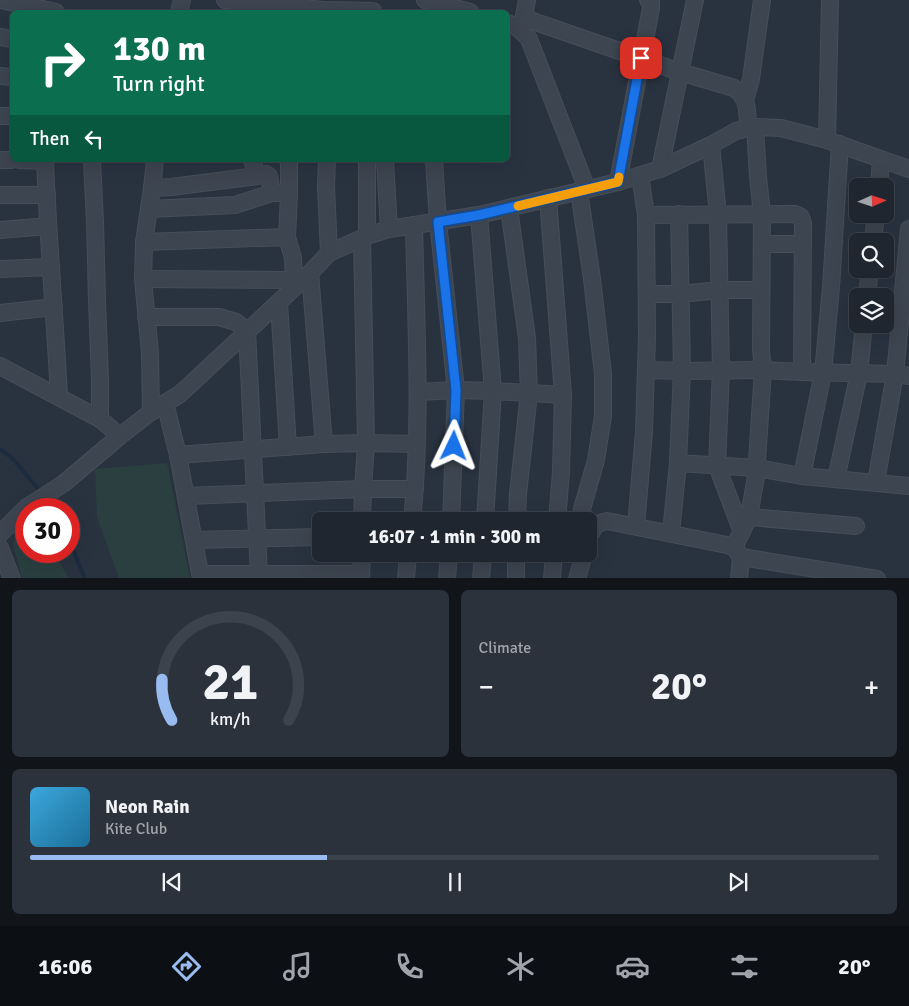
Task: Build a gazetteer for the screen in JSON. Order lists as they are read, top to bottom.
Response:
{
  "north": "right",
  "page": {
    "turn": ["130 m", "Turn right"],
    "then": "Then",
    "limit": "30",
    "trip": "16:07 · 1 min · 300 m",
    "tile": "Climate",
    "heat": ["−", "20°", "+"],
    "song": ["Neon Rain", "Kite Club"],
    "tabs": ["16:06", "20°"],
    "gauge": ["21", "km/h"]
  }
}
